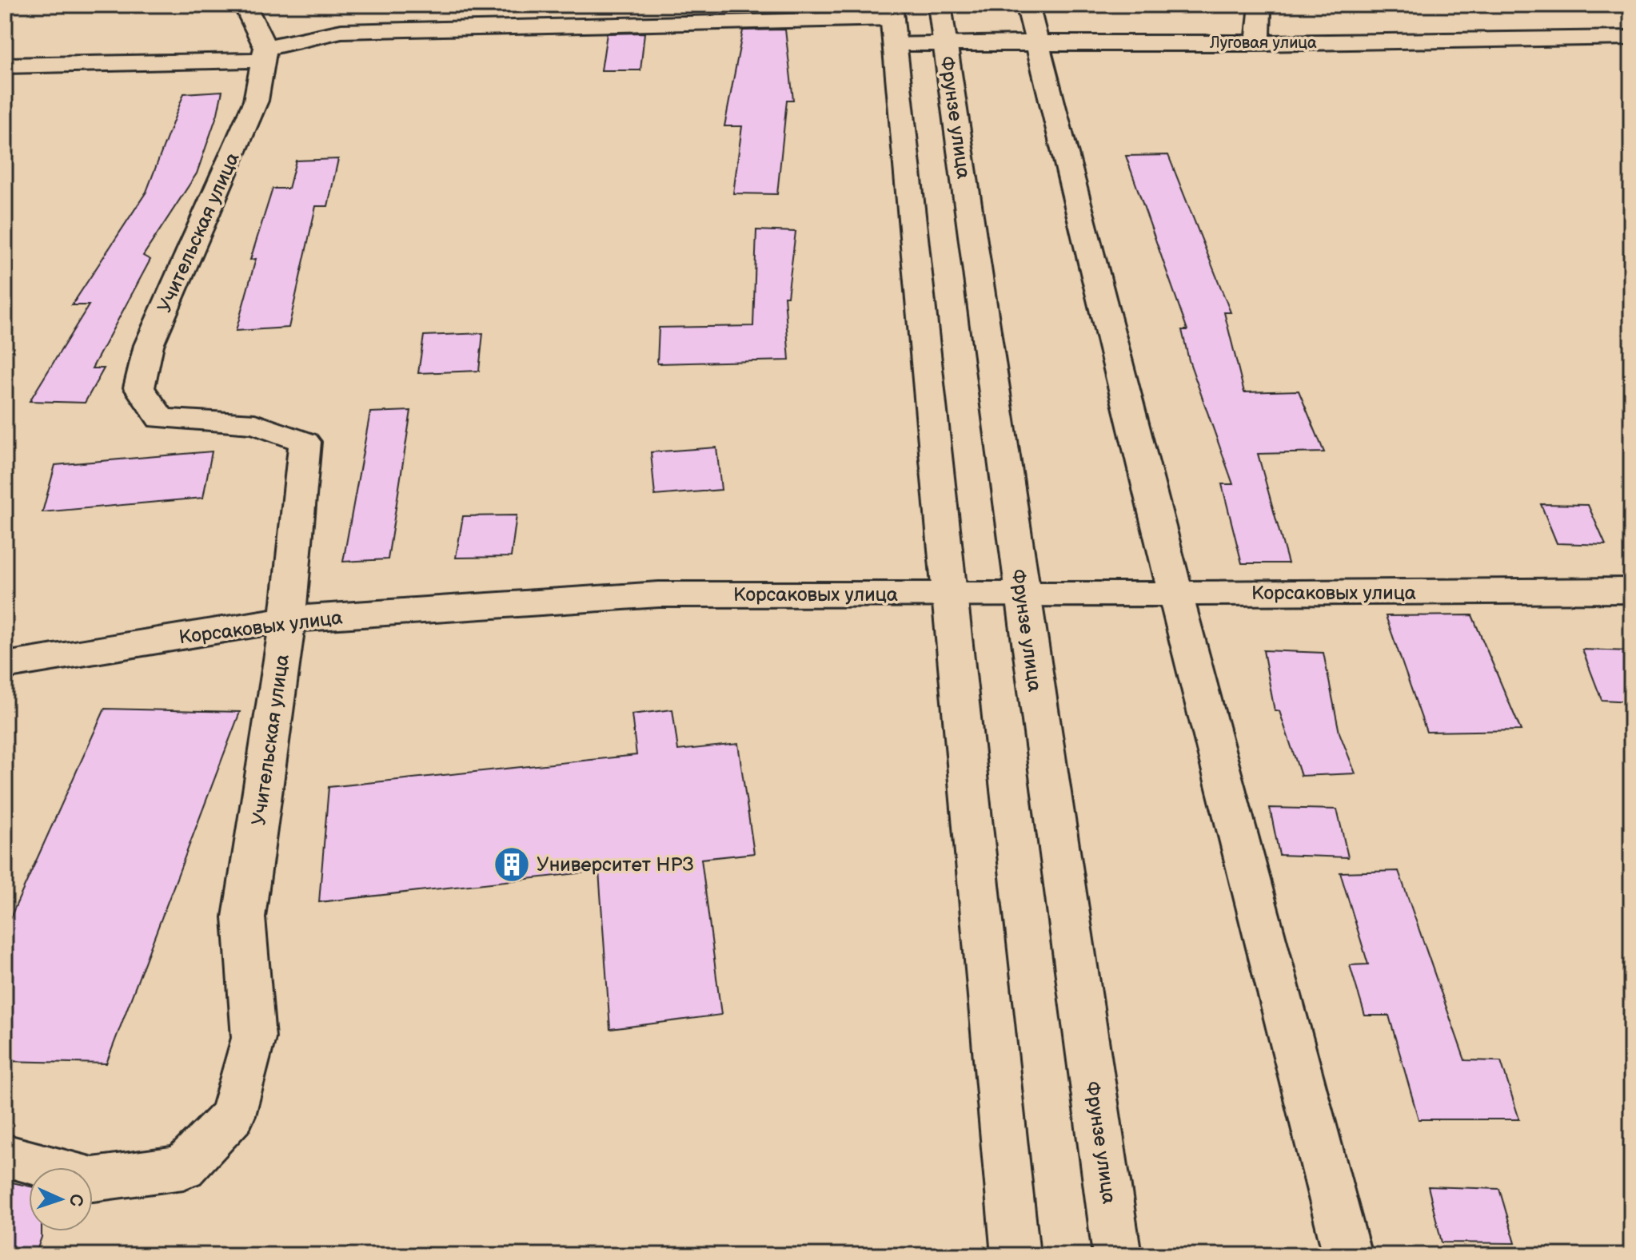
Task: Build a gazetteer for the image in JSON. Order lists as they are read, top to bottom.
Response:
{
  "streets": {
    "street": [
      "Луговая улица",
      "Фрунзе улица",
      "Учительская улица",
      "Корсаковых улица"
    ]
  },
  "crossings": [
    ["Луговая улица", "Фрунзе улица"],
    ["Фрунзе улица", "Корсаковых улица"],
    ["Учительская улица", "Корсаковых улица"]
  ],
  "places": {
    "building": ["Университет НРЗ"]
  },
  "north": "right"
}
